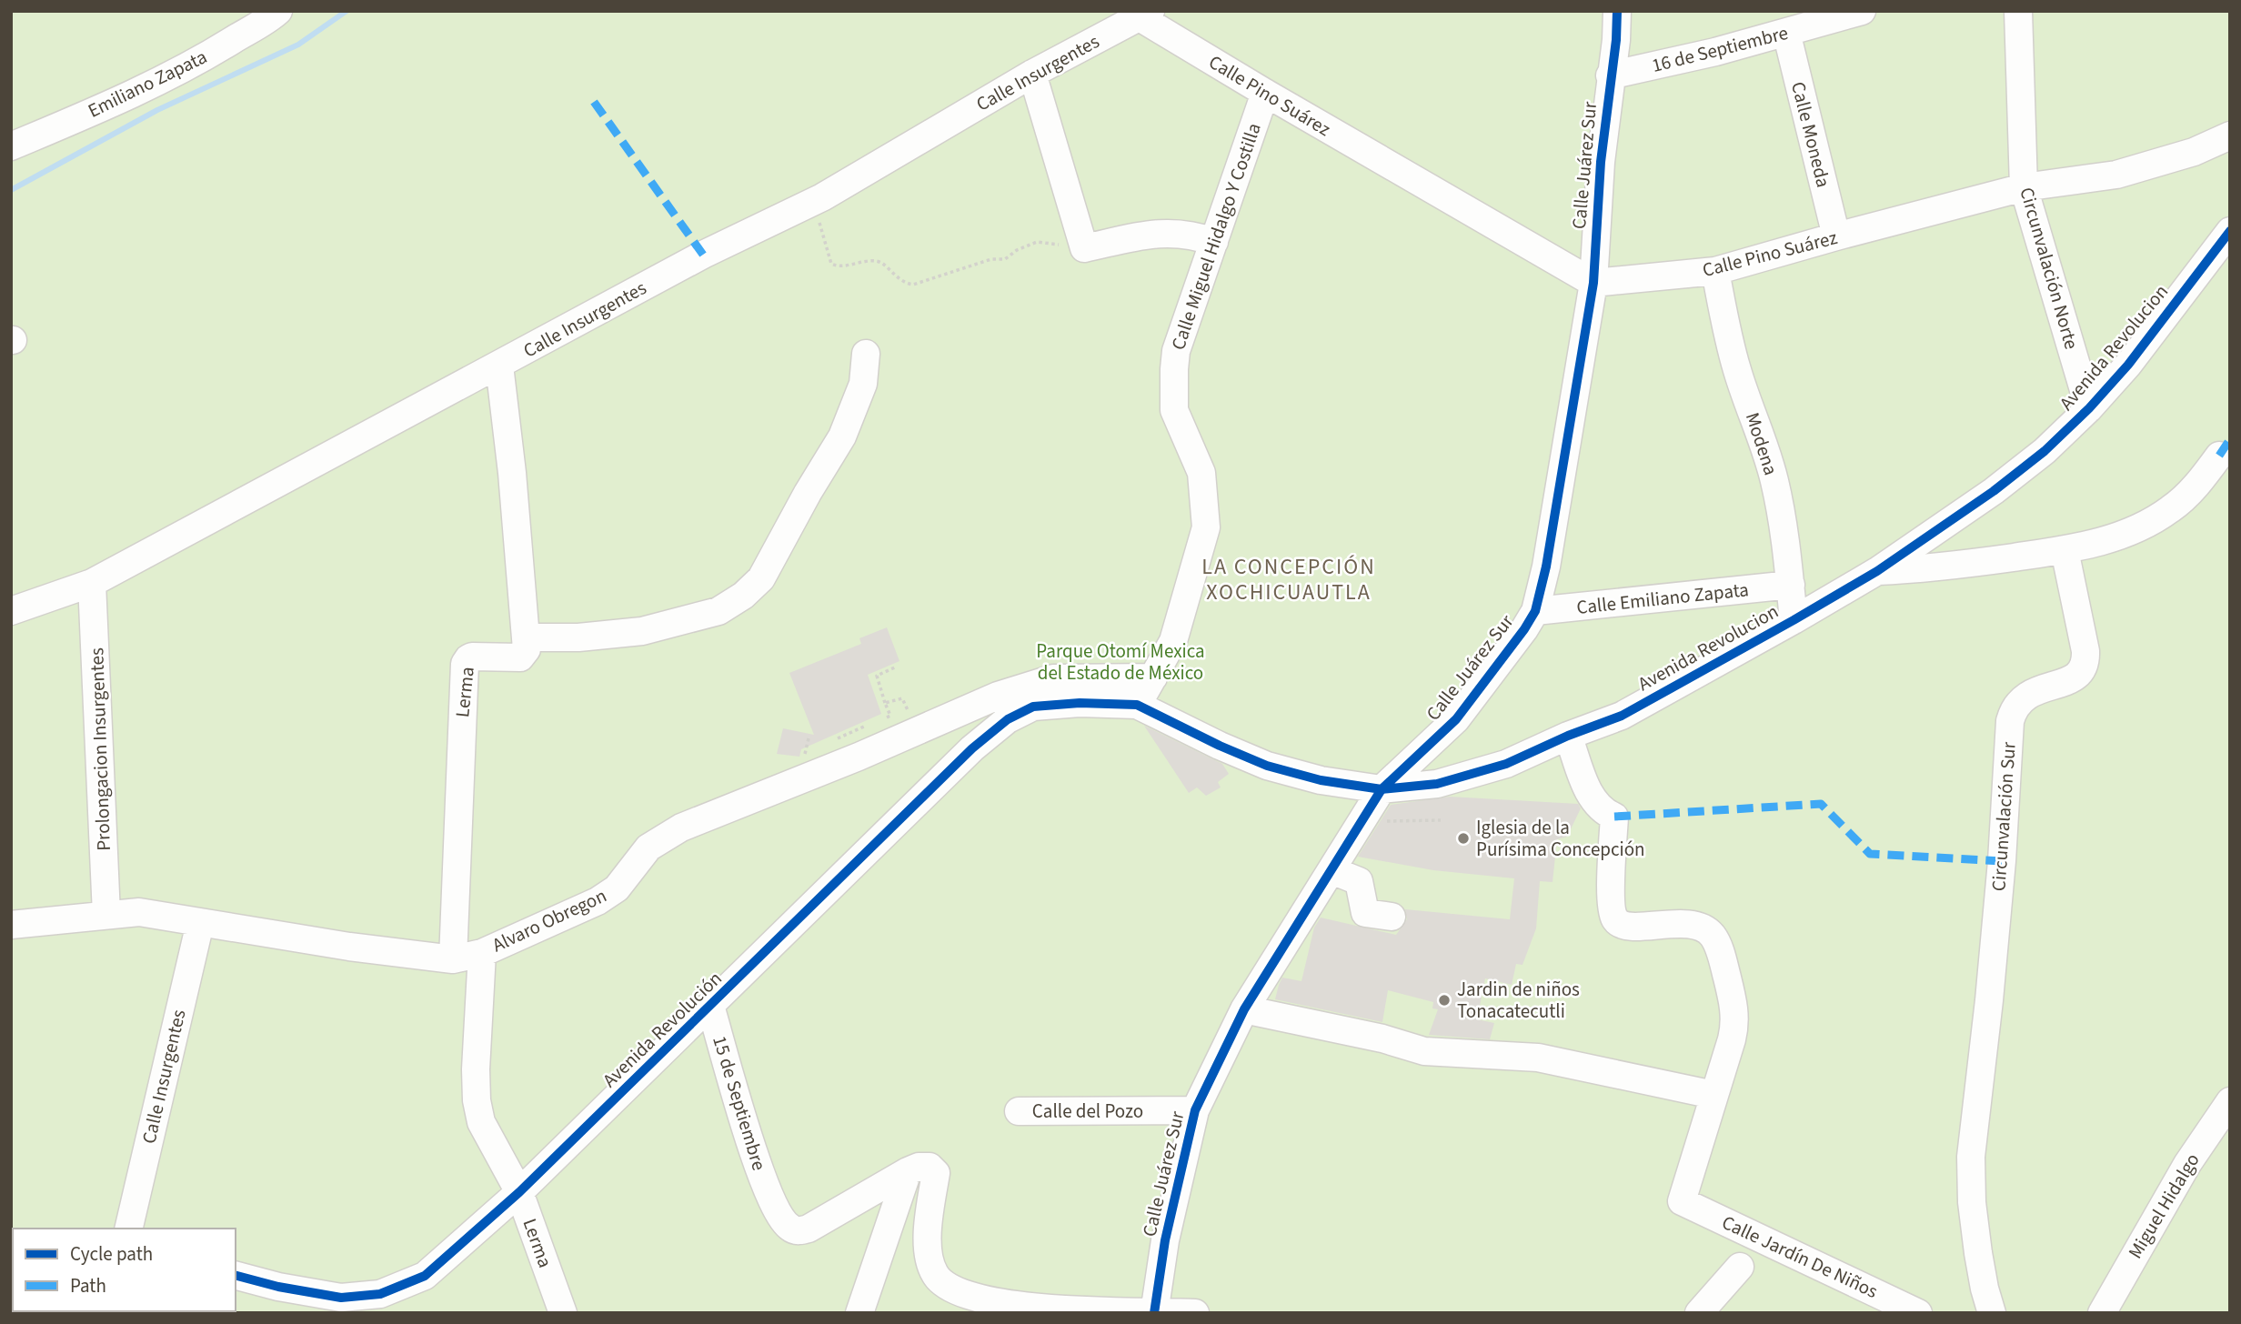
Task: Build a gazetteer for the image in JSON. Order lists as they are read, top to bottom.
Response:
{
  "streets": {
    "street": [
      "16 de Septiembre",
      "Calle Insurgentes",
      "Emiliano Zapata",
      "Calle Pino Suárez",
      "Calle Moneda",
      "Calle Juárez Sur",
      "Calle Miguel Hidalgo Y Costilla",
      "Circunvalación Norte",
      "Avenida Revolucion",
      "Modena",
      "Calle Emiliano Zapata",
      "Lerma",
      "Prolongacion Insurgentes",
      "Circunvalación Sur",
      "Alvaro Obregon",
      "Avenida Revolución",
      "15 de Septiembre",
      "Calle del Pozo",
      "Miguel Hidalgo",
      "Calle Jardín De Niños"
    ]
  },
  "crossings": [
    ["16 de Septiembre", "Calle Moneda"],
    ["16 de Septiembre", "Calle Juárez Sur"],
    ["Calle Insurgentes", "Calle Pino Suárez"],
    ["Calle Insurgentes", "Prolongacion Insurgentes"],
    ["Calle Insurgentes", "Alvaro Obregon"],
    ["Calle Pino Suárez", "Calle Moneda"],
    ["Calle Pino Suárez", "Calle Juárez Sur"],
    ["Calle Pino Suárez", "Calle Miguel Hidalgo Y Costilla"],
    ["Calle Pino Suárez", "Circunvalación Norte"],
    ["Calle Pino Suárez", "Modena"],
    ["Calle Juárez Sur", "Avenida Revolucion"],
    ["Calle Juárez Sur", "Calle Emiliano Zapata"],
    ["Calle Juárez Sur", "Calle del Pozo"],
    ["Calle Miguel Hidalgo Y Costilla", "Avenida Revolucion"],
    ["Calle Miguel Hidalgo Y Costilla", "Alvaro Obregon"],
    ["Circunvalación Norte", "Avenida Revolucion"],
    ["Avenida Revolucion", "Modena"],
    ["Avenida Revolucion", "Avenida Revolución"],
    ["Modena", "Calle Emiliano Zapata"],
    ["Lerma", "Alvaro Obregon"],
    ["Lerma", "Avenida Revolución"],
    ["Prolongacion Insurgentes", "Alvaro Obregon"],
    ["Avenida Revolución", "15 de Septiembre"]
  ],
  "districts": ["LA CONCEPCIÓN XOCHICUAUTLA"],
  "parks": ["Parque Otomí Mexica del Estado de México"],
  "places": ["Iglesia de la Purísima Concepción", "Jardin de niños Tonacatecutli"],
  "legend": ["Cycle path", "Path"]
}
